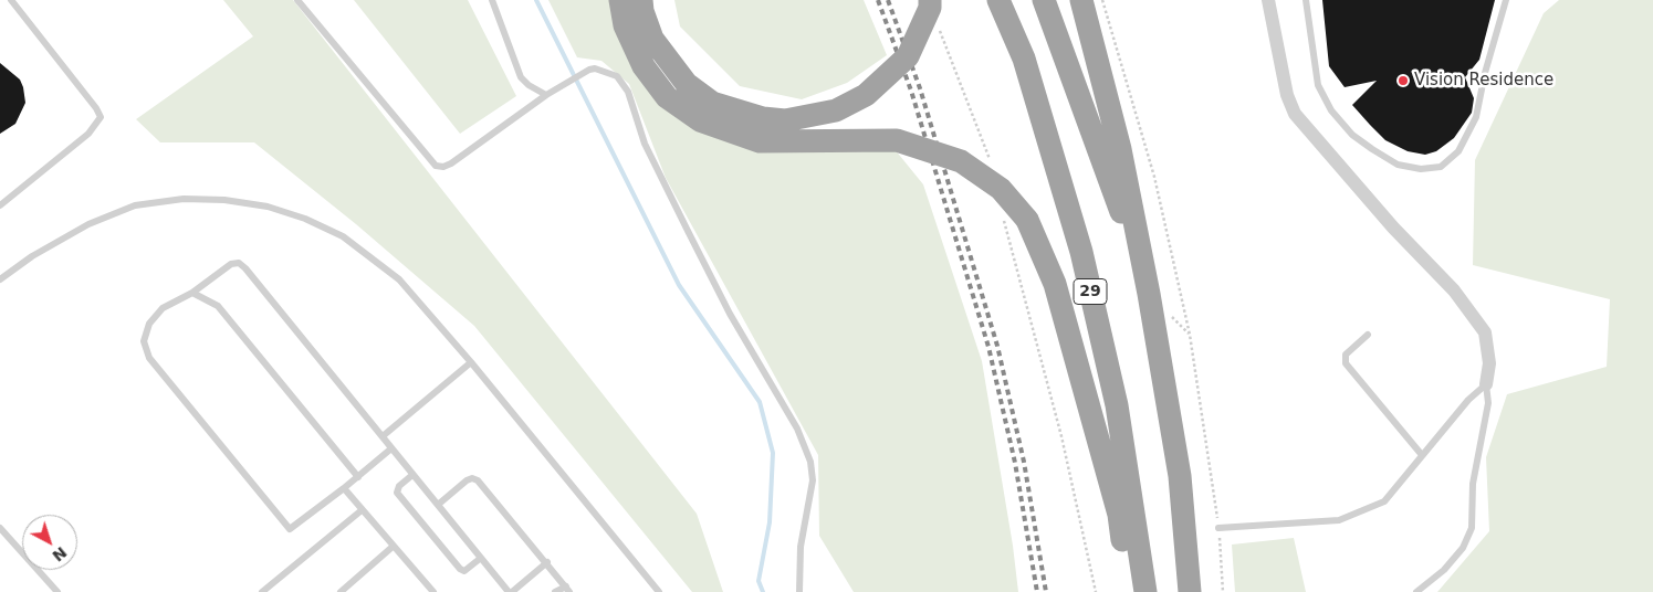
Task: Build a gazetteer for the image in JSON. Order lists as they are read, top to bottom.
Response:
{
  "streets": {
    "highway": ["29"]
  },
  "places": ["Vision Residence"],
  "north": "bottom right"
}
